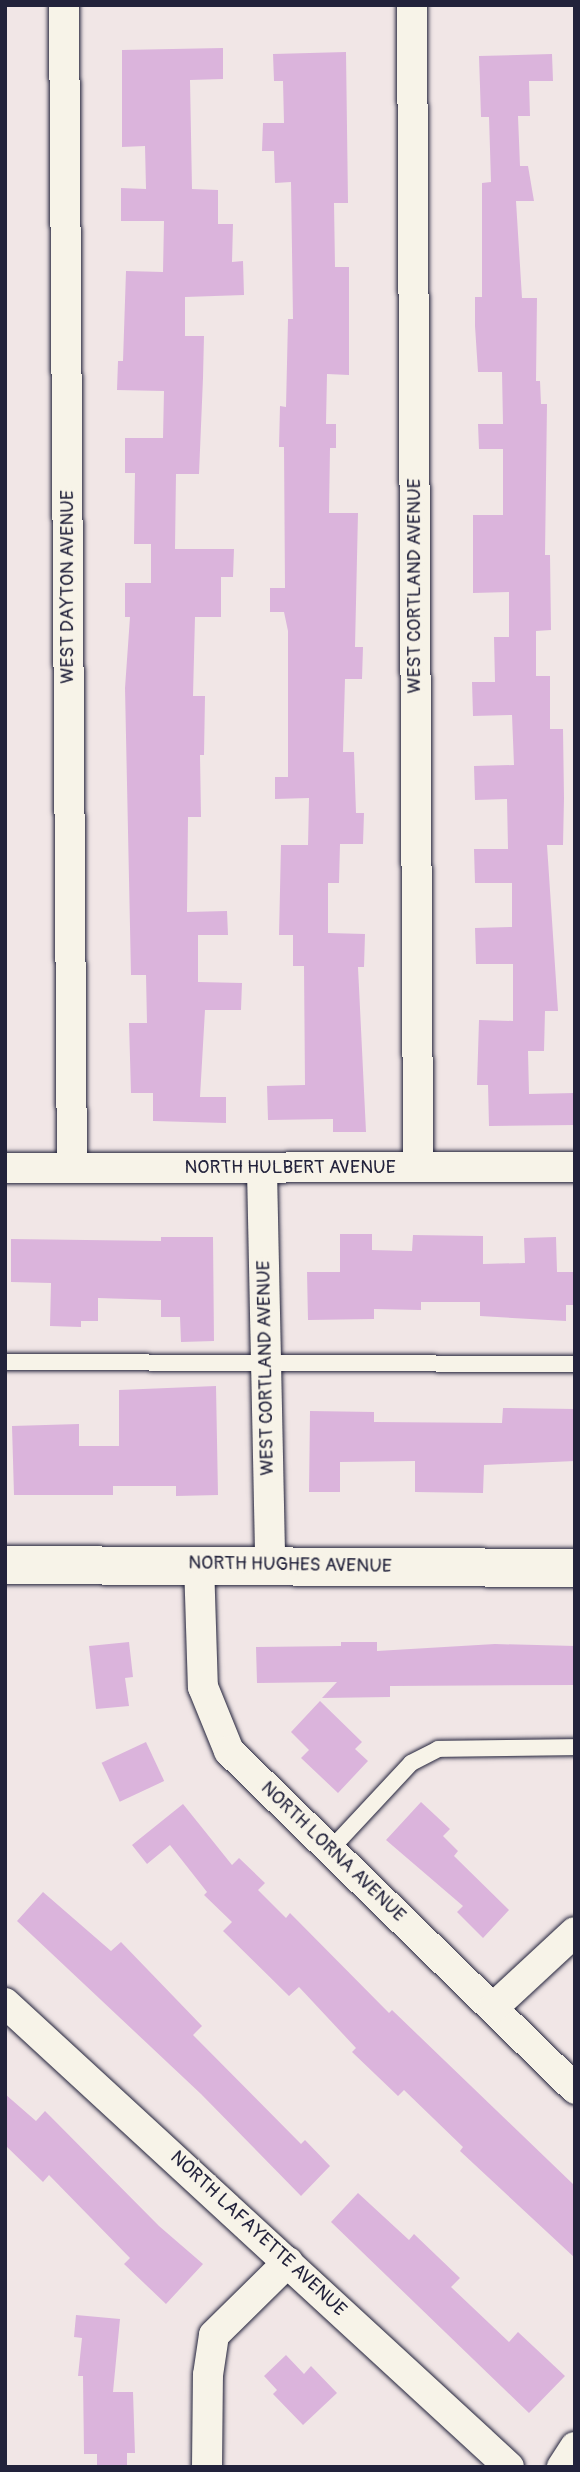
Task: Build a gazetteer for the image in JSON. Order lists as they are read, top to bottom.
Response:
{
  "streets": {
    "street": [
      "WEST CORTLAND AVENUE",
      "WEST DAYTON AVENUE",
      "NORTH HULBERT AVENUE",
      "NORTH HUGHES AVENUE",
      "NORTH LORNA AVENUE",
      "NORTH LAFAYETTE AVENUE"
    ]
  },
  "crossings": [
    ["WEST CORTLAND AVENUE", "NORTH HULBERT AVENUE"],
    ["WEST CORTLAND AVENUE", "NORTH HUGHES AVENUE"],
    ["WEST DAYTON AVENUE", "NORTH HULBERT AVENUE"],
    ["NORTH HUGHES AVENUE", "NORTH LORNA AVENUE"]
  ]
}
